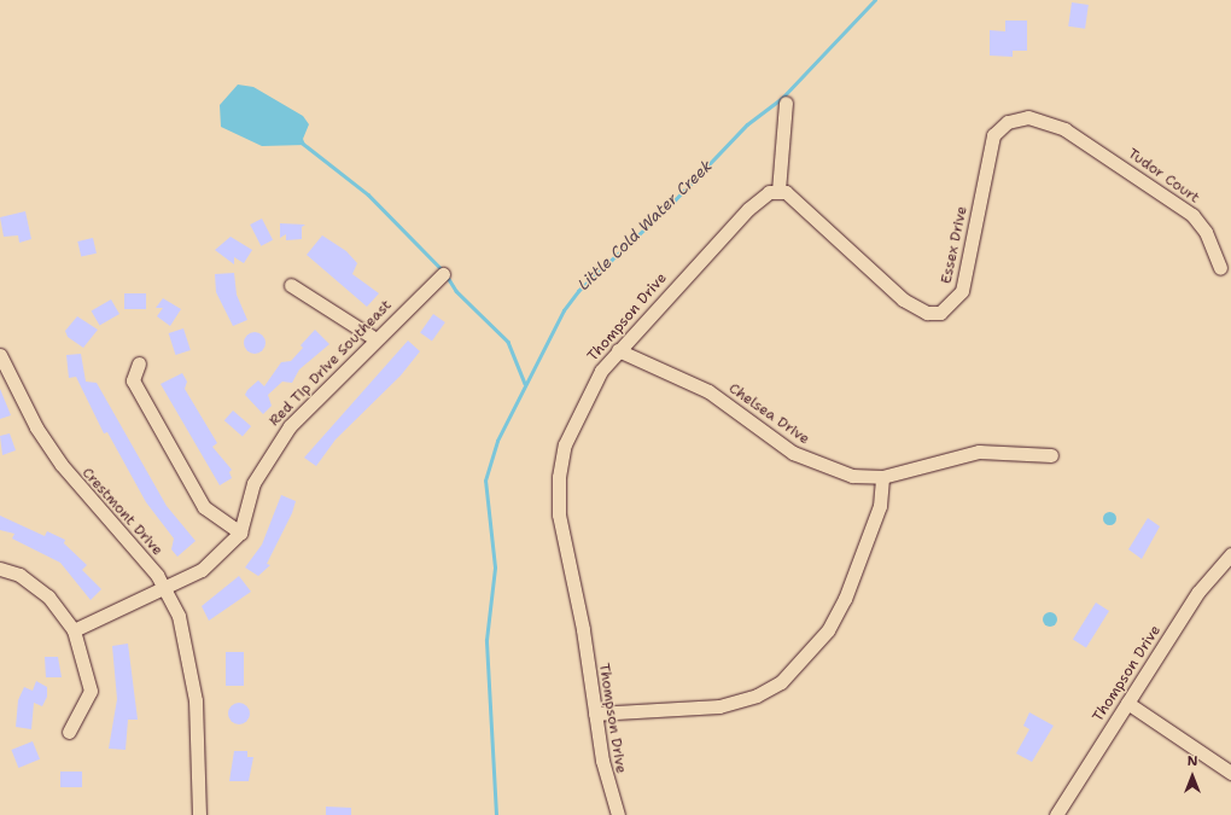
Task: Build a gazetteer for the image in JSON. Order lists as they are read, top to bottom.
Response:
{
  "streets": {
    "street": [
      "Tudor Court",
      "Essex Drive",
      "Thompson Drive",
      "Red Tip Drive Southeast",
      "Chelsea Drive",
      "Crestmont Drive"
    ]
  },
  "crossings": [
    ["Tudor Court", "Essex Drive"],
    ["Essex Drive", "Thompson Drive"],
    ["Thompson Drive", "Chelsea Drive"]
  ],
  "water": ["Little Cold Water Creek"],
  "north": "top"
}
